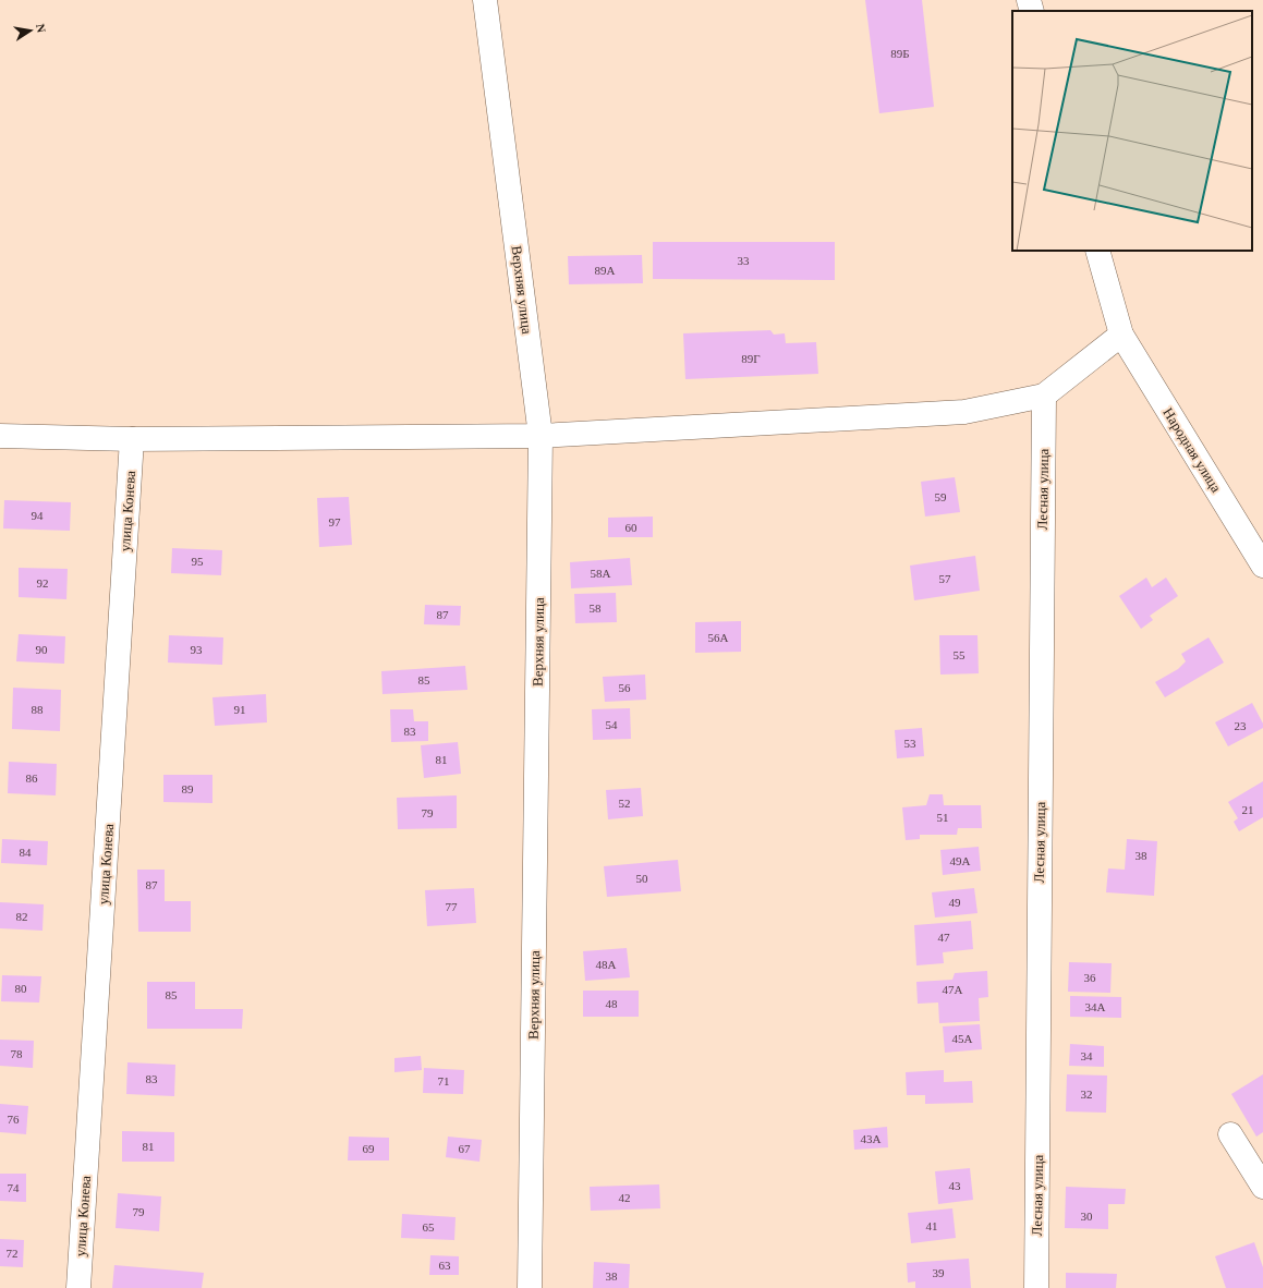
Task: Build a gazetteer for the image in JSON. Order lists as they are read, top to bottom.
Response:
{
  "streets": {
    "street": [
      "Верхняя улица",
      "Народная улица",
      "Лесная улица",
      "улица Конева"
    ]
  },
  "house_numbers": [
    "89Б",
    "33",
    "89А",
    "89Г",
    "59",
    "94",
    "97",
    "60",
    "95",
    "58А",
    "57",
    "92",
    "58",
    "87",
    "56А",
    "90",
    "93",
    "55",
    "85",
    "56",
    "88",
    "91",
    "54",
    "23",
    "83",
    "53",
    "81",
    "86",
    "89",
    "52",
    "21",
    "79",
    "51",
    "84",
    "38",
    "49А",
    "50",
    "87",
    "49",
    "77",
    "82",
    "47",
    "48А",
    "36",
    "80",
    "47А",
    "85",
    "48",
    "34А",
    "45А",
    "78",
    "34",
    "83",
    "71",
    "32",
    "76",
    "43А",
    "81",
    "69",
    "67",
    "43",
    "74",
    "42",
    "79",
    "30",
    "41",
    "65",
    "72",
    "63",
    "39",
    "38"
  ],
  "north": "right"
}
